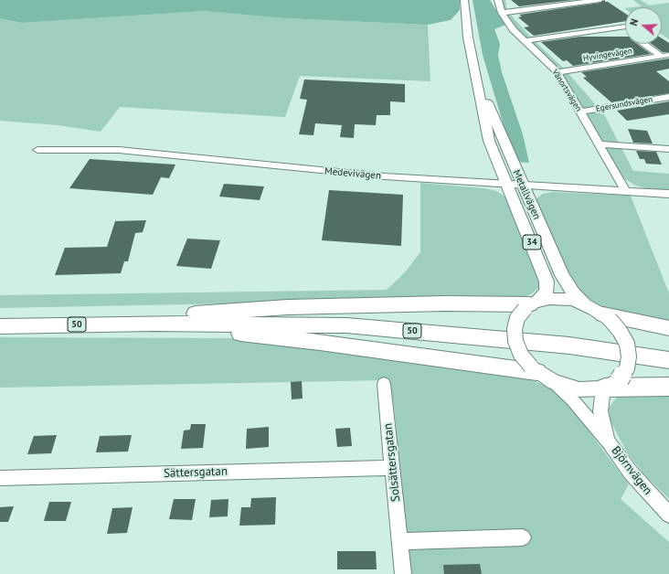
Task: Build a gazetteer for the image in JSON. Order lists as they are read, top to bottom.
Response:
{
  "streets": {
    "highway": ["50"],
    "main road": ["Metallvägen", "34"],
    "street": [
      "Hyvingevägen",
      "Vänortsvägen",
      "Egersundsvägen",
      "Medevivägen",
      "Solsättersgatan",
      "Björnvägen",
      "Sättersgatan"
    ]
  },
  "crossings": [
    ["Hyvingevägen", "Vänortsvägen"],
    ["Vänortsvägen", "Egersundsvägen"],
    ["Vänortsvägen", "Medevivägen"],
    ["Medevivägen", "Metallvägen"],
    ["Metallvägen", "34"],
    ["Metallvägen", "Björnvägen"],
    ["34", "Björnvägen"],
    ["Solsättersgatan", "Sättersgatan"]
  ],
  "north": "left"
}
